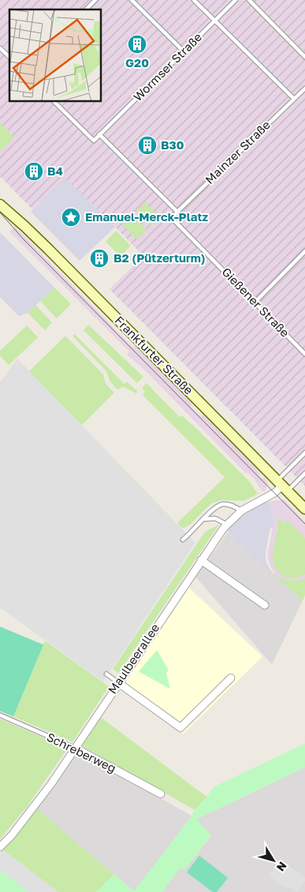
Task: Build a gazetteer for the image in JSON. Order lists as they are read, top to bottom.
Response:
{
  "streets": {
    "main road": ["Frankfurter Straße"],
    "street": ["Maulbeerallee", "Schreberweg"],
    "lane": ["Wormser Straße", "Mainzer Straße", "Gießener Straße"]
  },
  "crossings": [
    ["Mainzer Straße", "Gießener Straße"],
    ["Frankfurter Straße", "Maulbeerallee"],
    ["Maulbeerallee", "Schreberweg"]
  ],
  "places": {
    "building": [
      "G20",
      "B30",
      "B4",
      "B2 (Pützerturm)"
    ],
    "place": ["Emanuel-Merck-Platz"]
  },
  "north": "bottom right"
}
